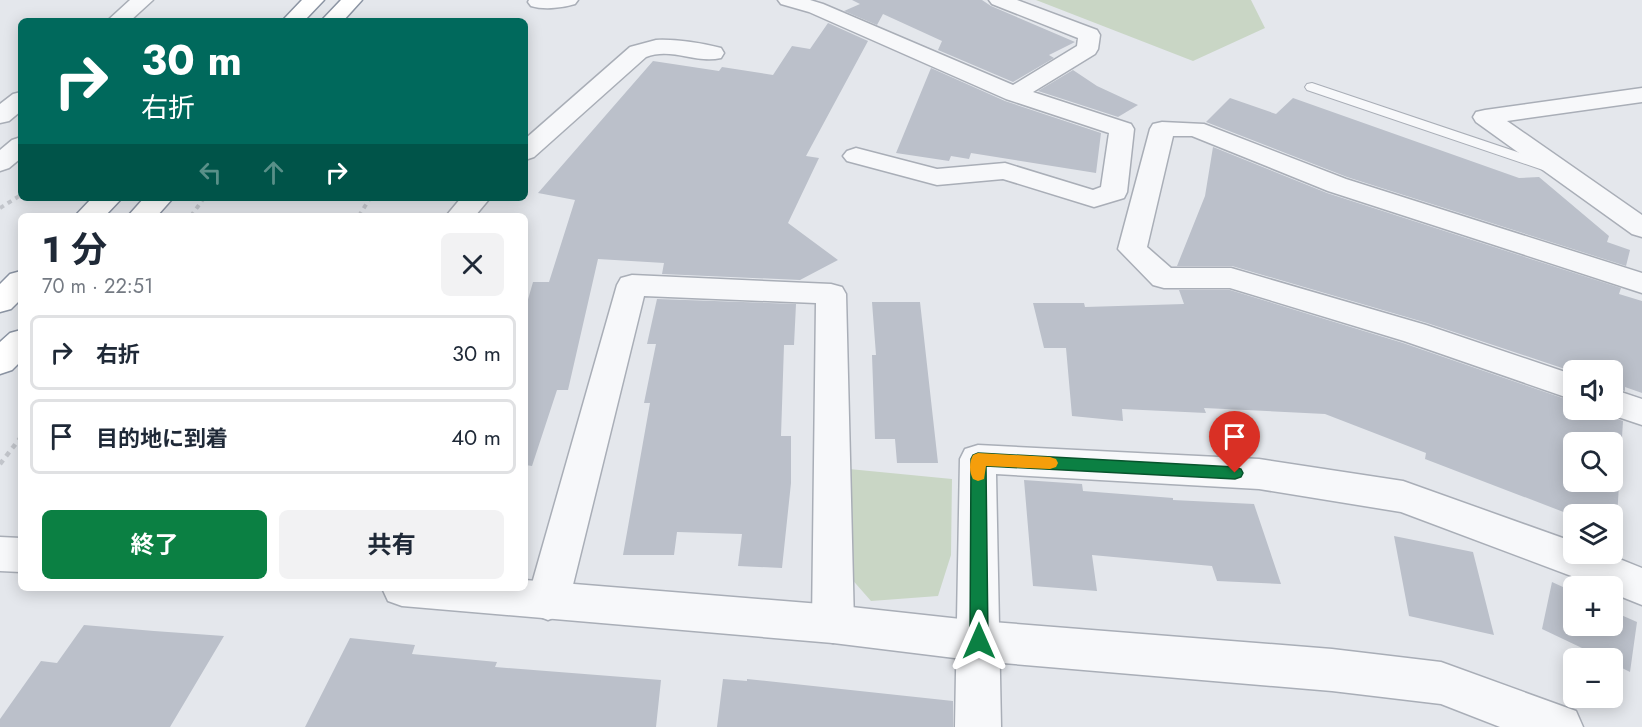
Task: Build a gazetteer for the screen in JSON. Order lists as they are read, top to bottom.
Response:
{
  "page": {
    "turn": ["30 m", "右折"],
    "heading": ["1 分", "70 m · 22:51"],
    "list": [
      {
        "name": "右折",
        "value": "30 m"
      },
      {
        "name": "目的地に到着",
        "value": "40 m"
      }
    ],
    "map_buttons": ["+", "−"],
    "buttons": ["終了", "共有"]
  }
}
